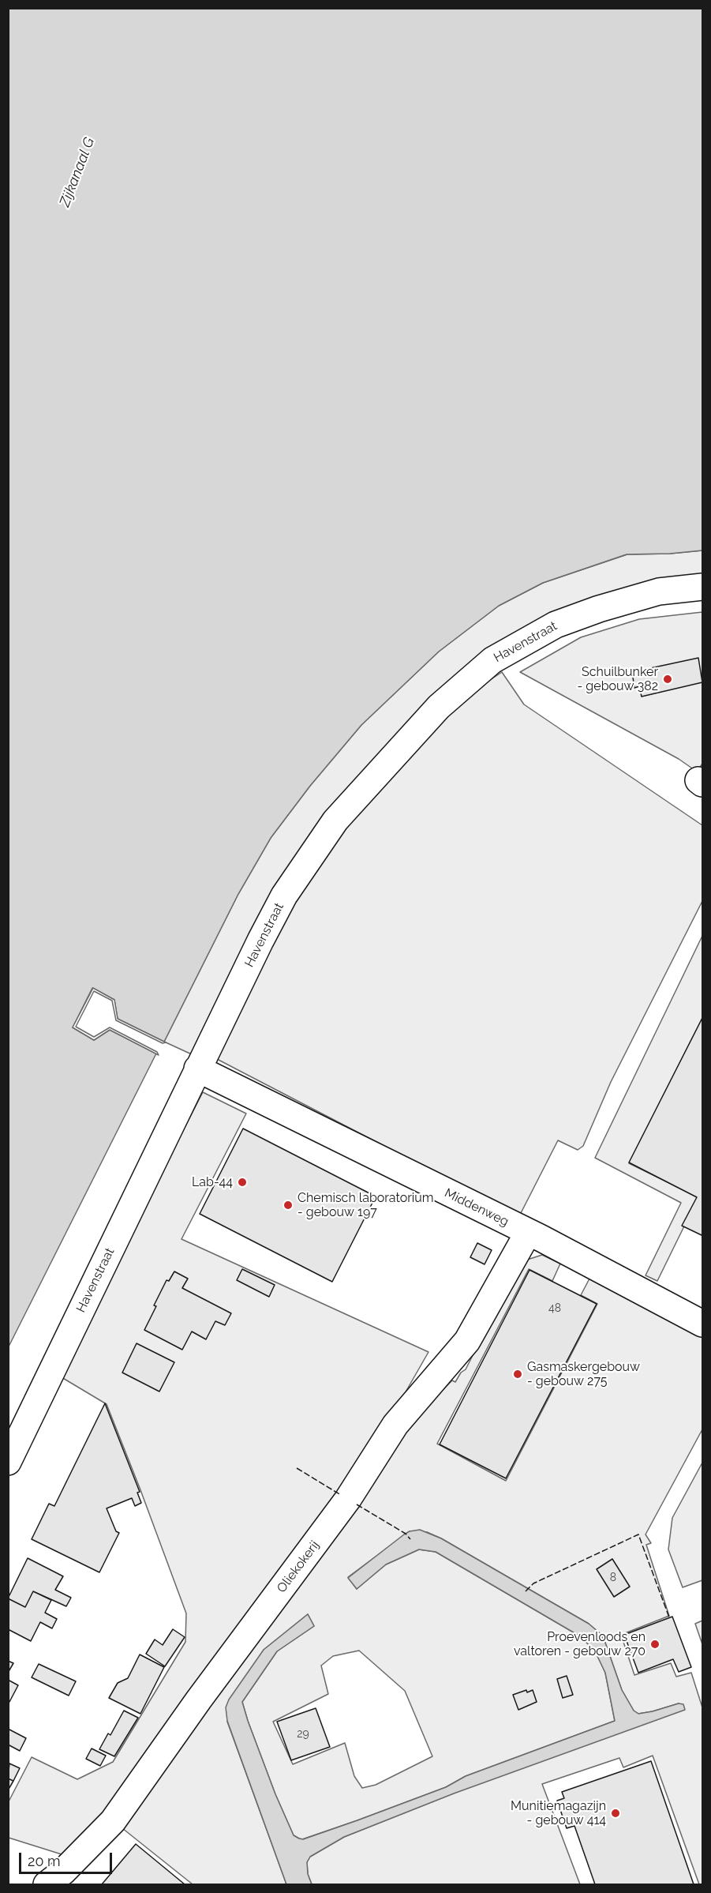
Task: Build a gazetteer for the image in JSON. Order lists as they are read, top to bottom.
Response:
{
  "streets": {
    "street": ["Havenstraat", "Middenweg", "Oliekokerij"]
  },
  "crossings": [
    ["Havenstraat", "Middenweg"],
    ["Middenweg", "Oliekokerij"]
  ],
  "water": ["Zijkanaal G"],
  "places": [
    "Schuilbunker - gebouw 382",
    "Lab-44",
    "Chemisch laboratorium - gebouw 197",
    "Gasmaskergebouw - gebouw 275",
    "Proevenloods en valtoren - gebouw 270",
    "Munitiemagazijn - gebouw 414"
  ],
  "house_numbers": ["48", "8", "29"],
  "scale_bar": "20 m"
}
